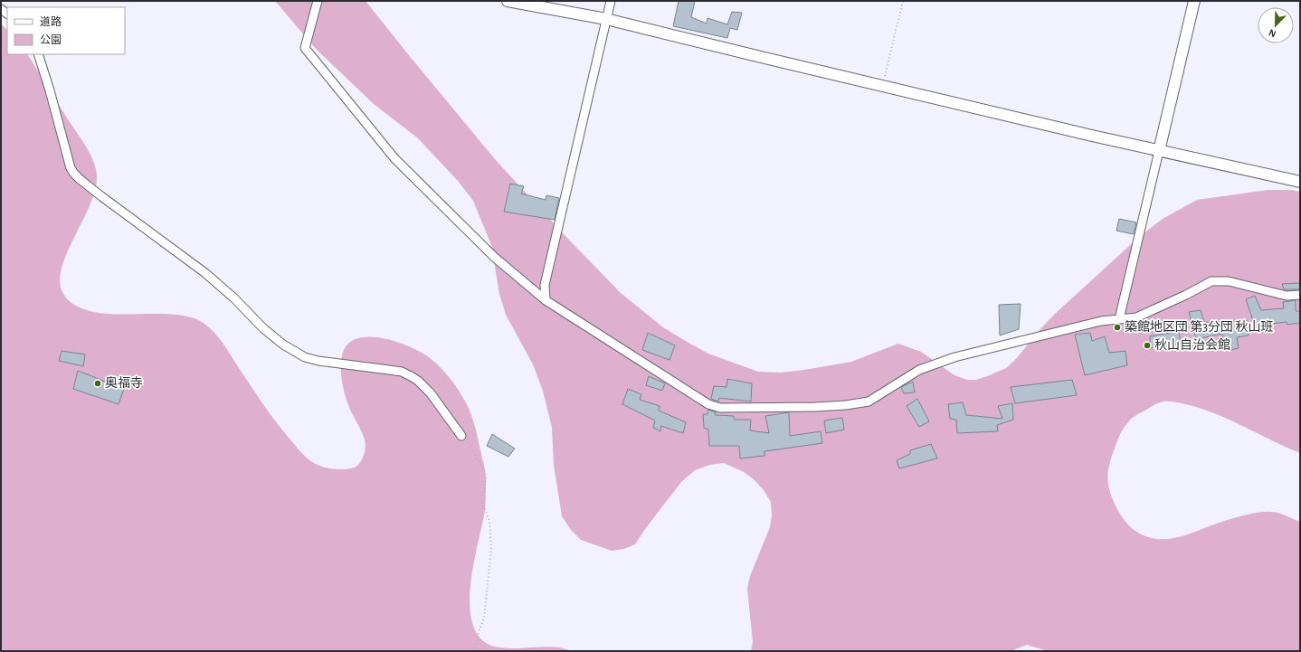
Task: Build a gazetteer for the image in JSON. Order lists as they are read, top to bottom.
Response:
{
  "places": ["築館地区団 第3分団 秋山班", "秋山自治会館", "奥福寺"],
  "legend": ["道路", "公園"],
  "north": "bottom left"
}
